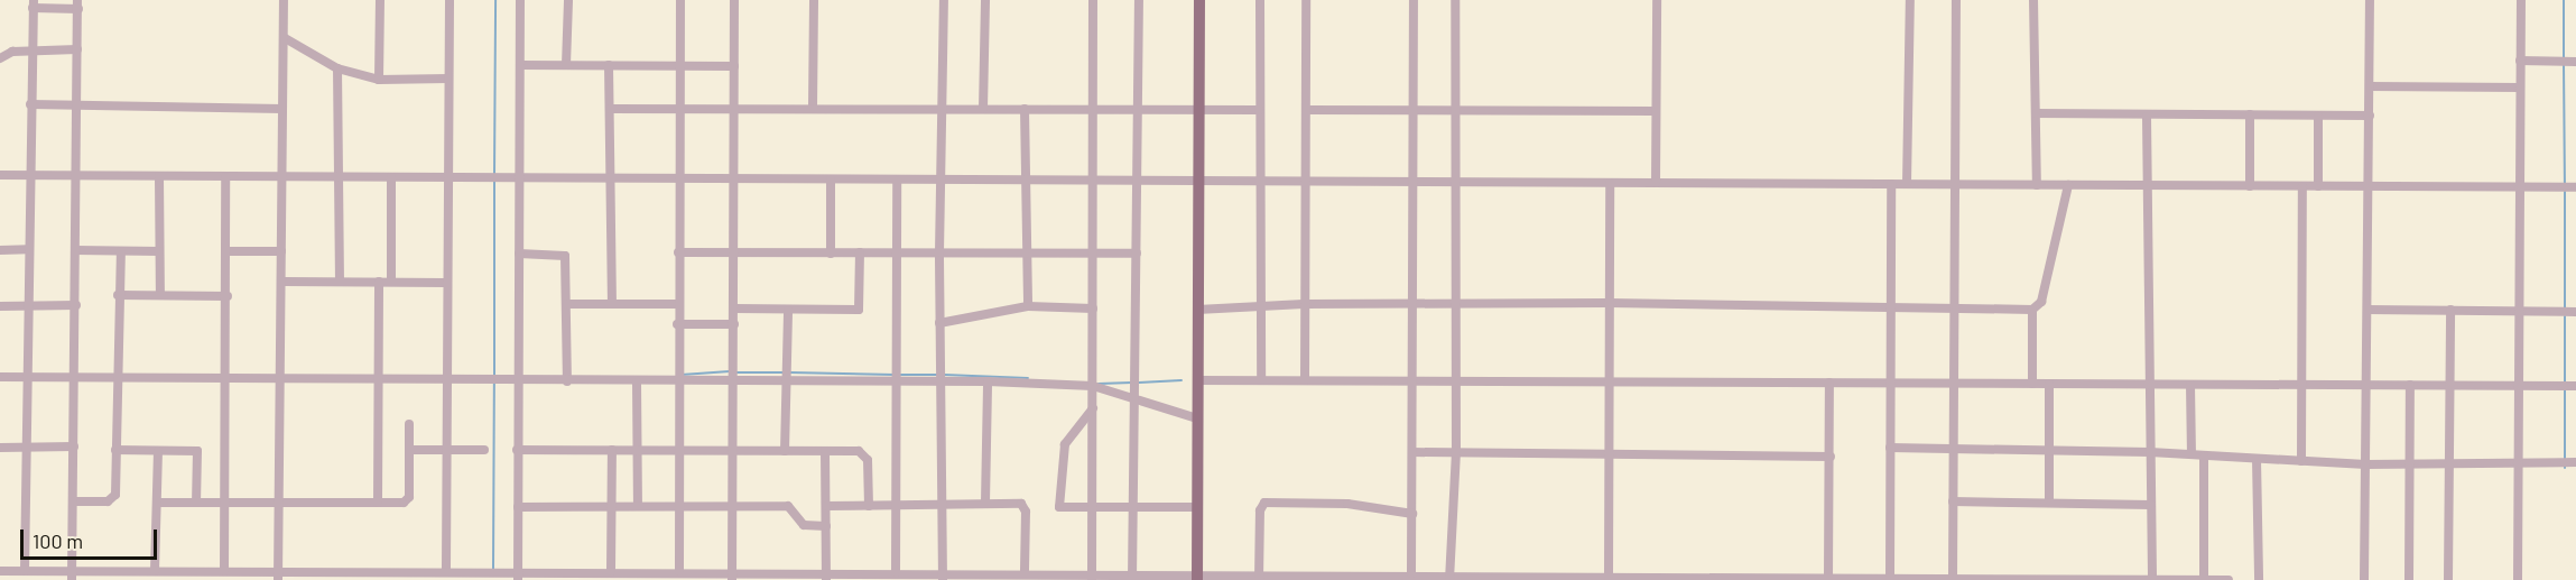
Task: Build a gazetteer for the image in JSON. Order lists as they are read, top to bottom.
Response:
{
  "scale_bar": "100 m"
}
